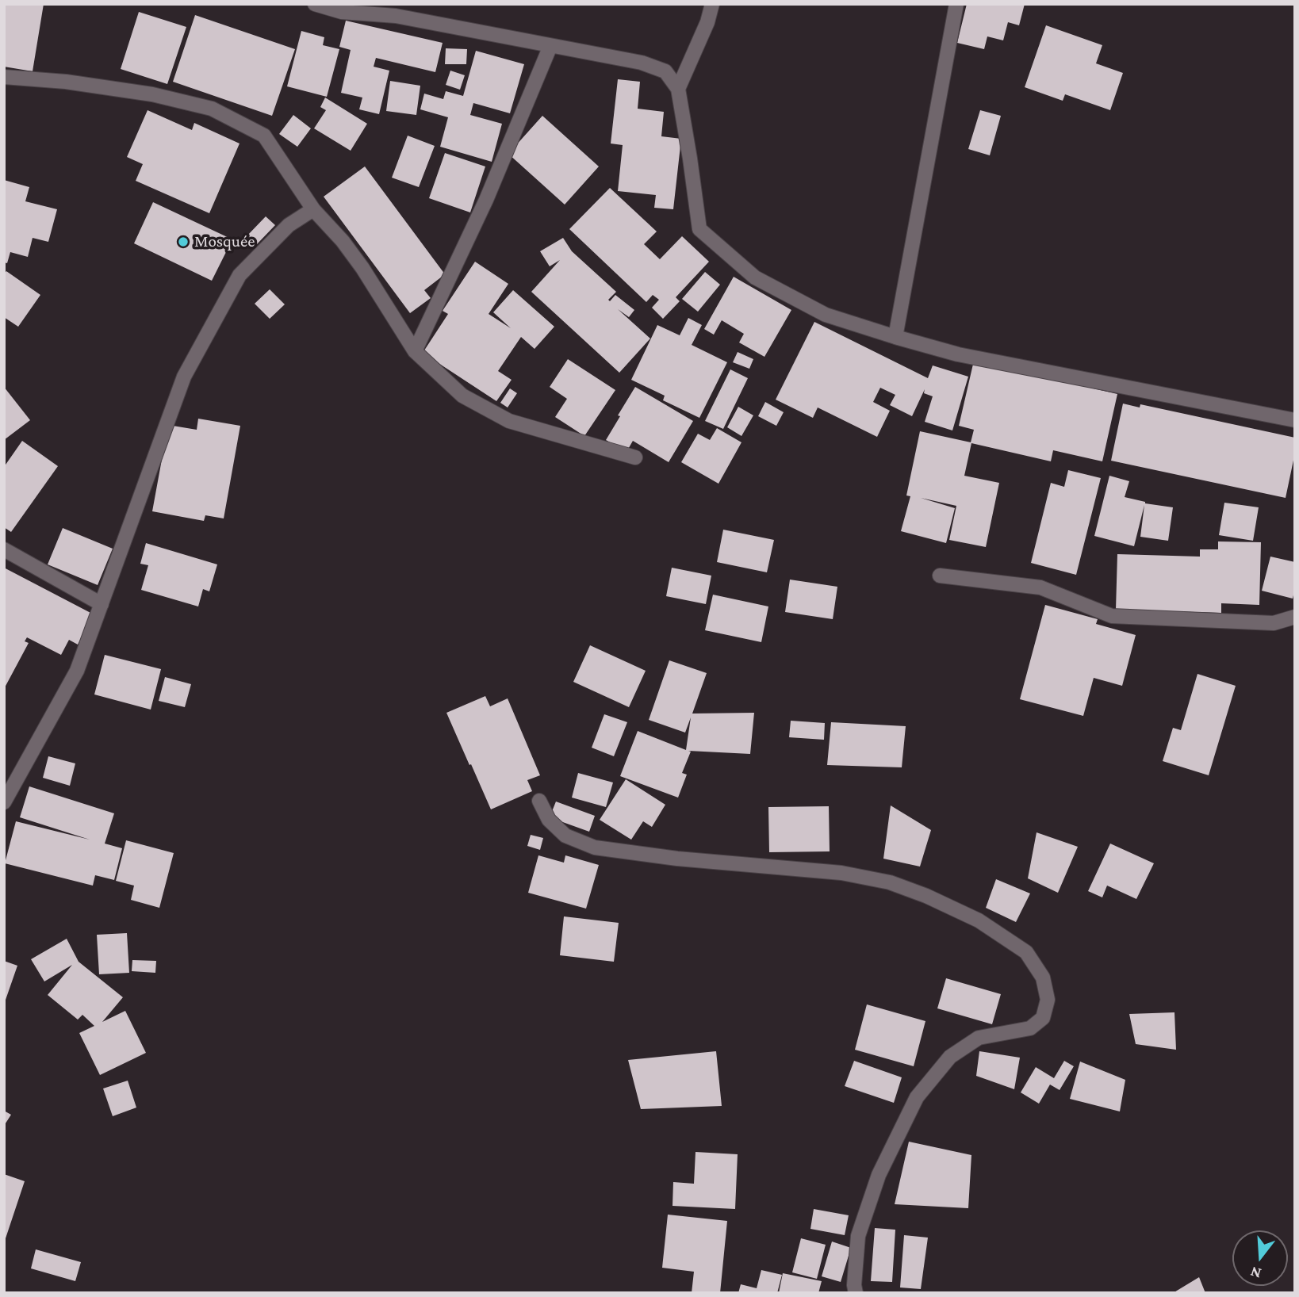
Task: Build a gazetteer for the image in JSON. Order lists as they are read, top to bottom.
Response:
{
  "places": ["Mosquée"],
  "north": "bottom"
}
